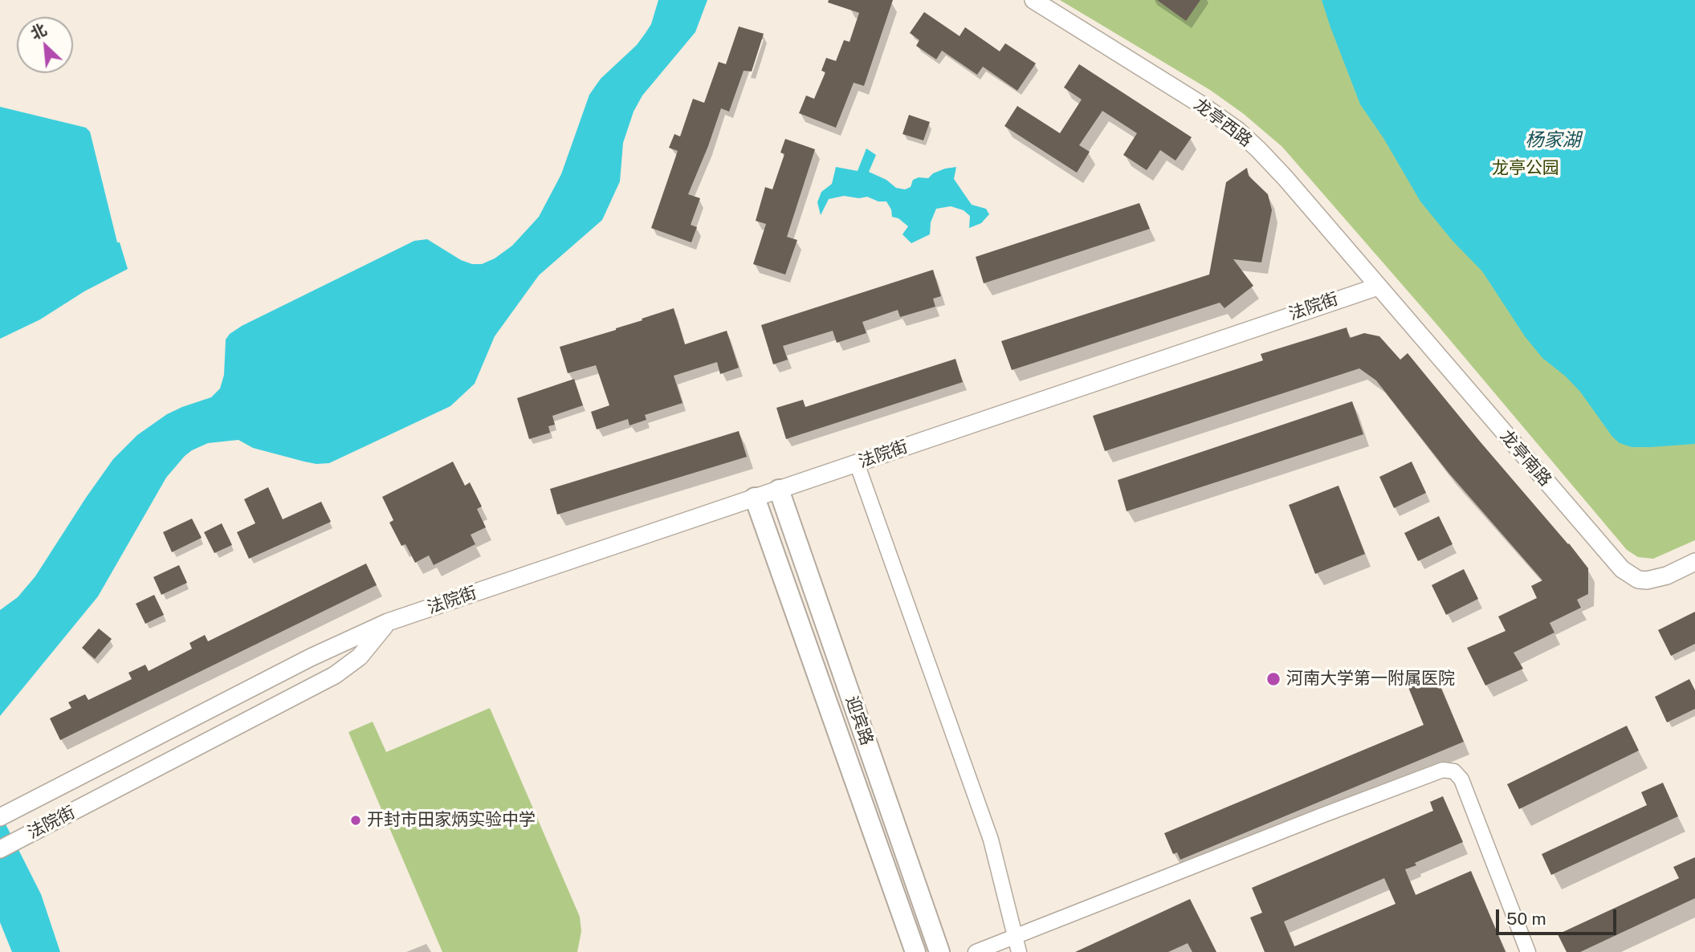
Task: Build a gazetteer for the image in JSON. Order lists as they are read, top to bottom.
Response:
{
  "streets": {
    "main road": ["迎宾路"],
    "street": ["龙亭西路", "法院街", "龙亭南路"]
  },
  "crossings": [
    ["龙亭西路", "法院街"],
    ["龙亭西路", "龙亭南路"],
    ["法院街", "龙亭南路"],
    ["法院街", "迎宾路"]
  ],
  "water": ["杨家湖"],
  "parks": ["龙亭公园"],
  "places": ["河南大学第一附属医院", "开封市田家炳实验中学"],
  "scale_bar": "50 m",
  "north": "top left"
}
